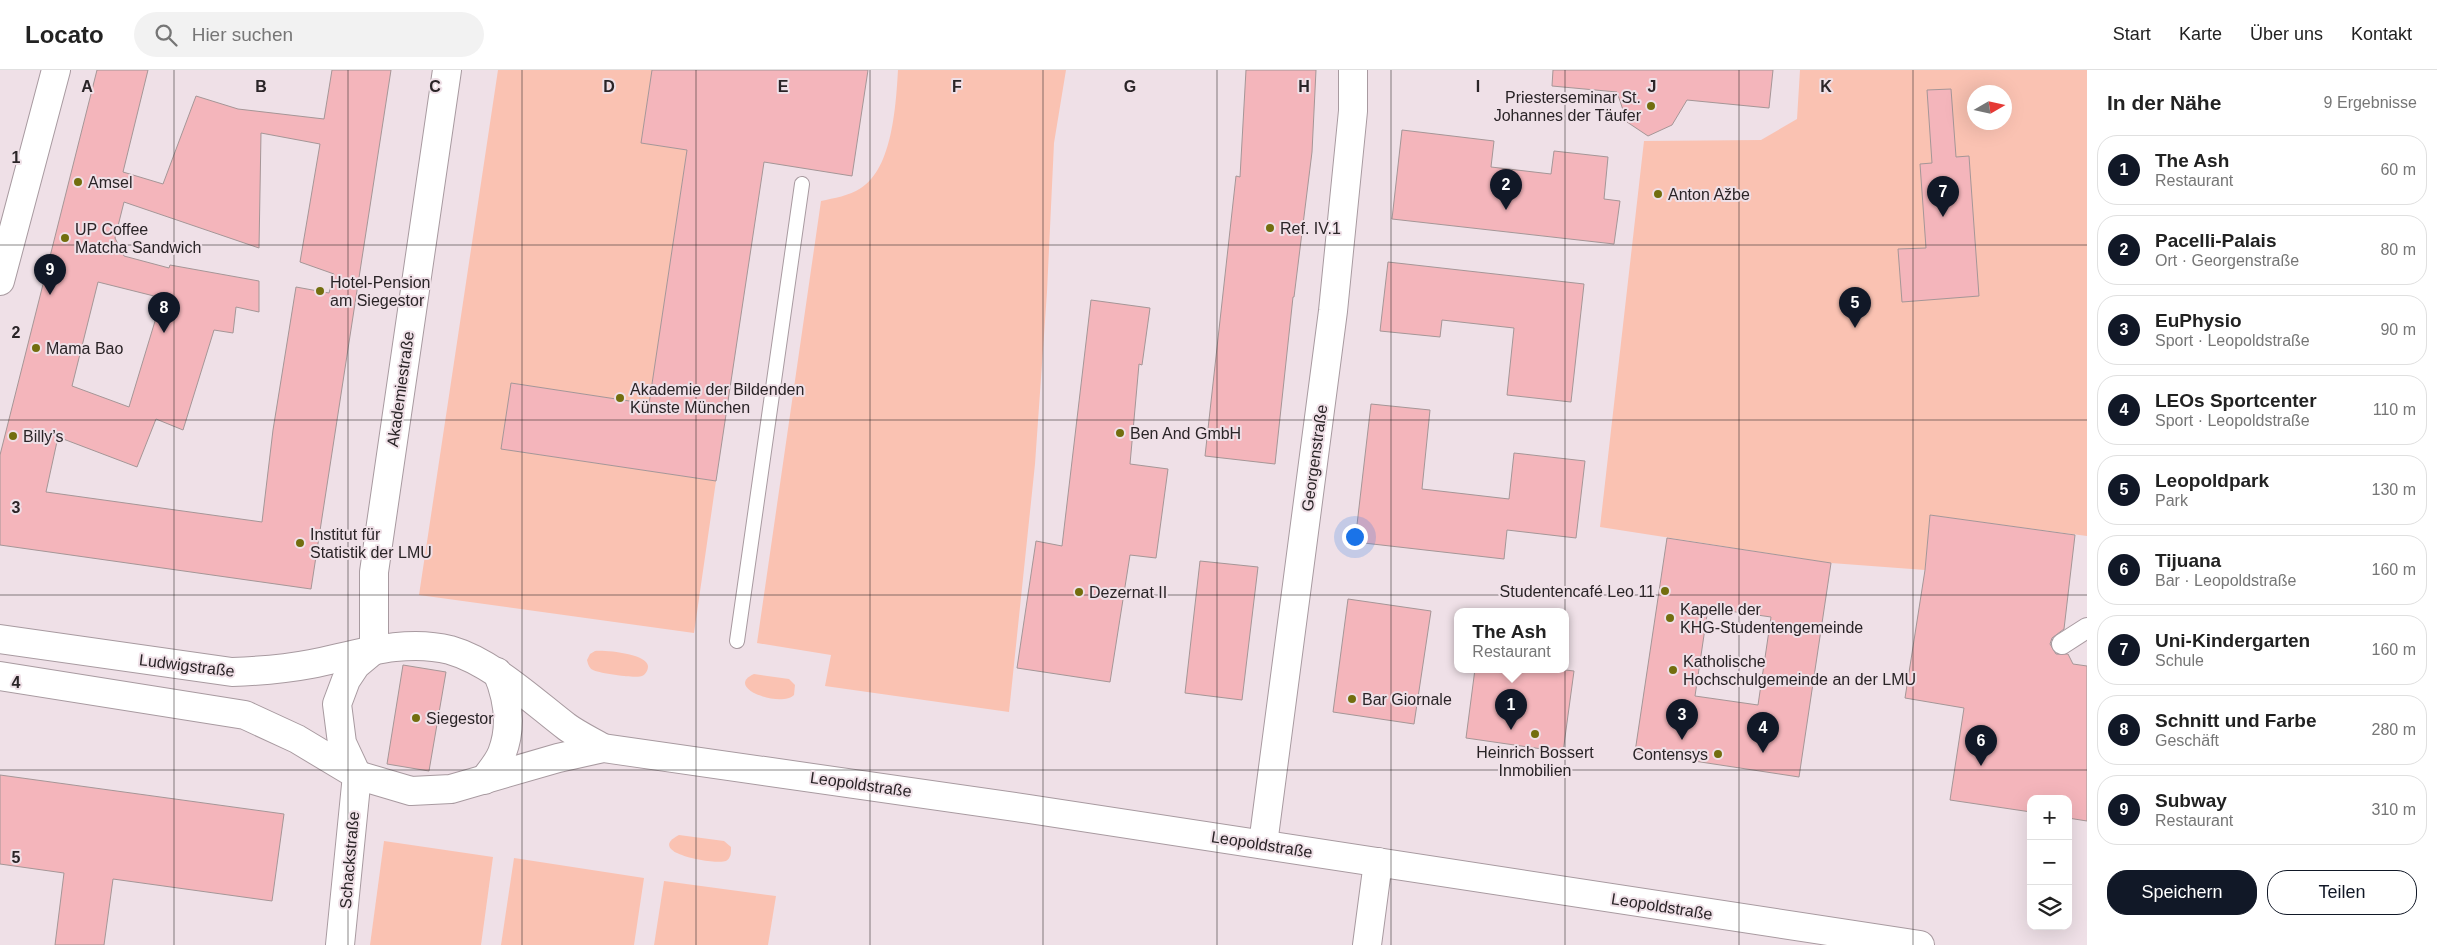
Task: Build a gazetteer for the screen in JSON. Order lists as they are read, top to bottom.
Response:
{
  "streets": {
    "main road": [
      "Akademiestraße",
      "Georgenstraße",
      "Ludwigstraße",
      "Leopoldstraße",
      "Schackstraße"
    ]
  },
  "crossings": [
    ["Akademiestraße", "Ludwigstraße"],
    ["Akademiestraße", "Leopoldstraße"],
    ["Akademiestraße", "Schackstraße"],
    ["Georgenstraße", "Leopoldstraße"],
    ["Ludwigstraße", "Leopoldstraße"],
    ["Ludwigstraße", "Schackstraße"],
    ["Leopoldstraße", "Schackstraße"]
  ],
  "places": [
    "Priesterseminar St. Johannes der Täufer",
    "Amsel",
    "Anton Ažbe",
    "Ref. IV.1",
    "UP Coffee Matcha Sandwich",
    "Hotel-Pension am Siegestor",
    "Mama Bao",
    "Akademie der Bildenden Künste München",
    "Ben And GmbH",
    "Billy’s",
    "Institut für Statistik der LMU",
    "Studentencafé Leo 11",
    "Dezernat II",
    "Kapelle der KHG-Studentengemeinde",
    "Katholische Hochschulgemeinde an der LMU",
    "Bar Giornale",
    "Siegestor",
    "Heinrich Bossert Inmobilien",
    "Contensys"
  ],
  "north": "right",
  "page": {
    "header": "Locato",
    "search": "Hier suchen",
    "nav": [
      "Start",
      "Karte",
      "Über uns",
      "Kontakt"
    ],
    "heading": ["In der Nähe", "9 Ergebnisse"],
    "list": [
      {
        "mark": "1",
        "name": "The Ash",
        "note": "Restaurant",
        "value": "60 m"
      },
      {
        "mark": "2",
        "name": "Pacelli-Palais",
        "note": "Ort · Georgenstraße",
        "value": "80 m"
      },
      {
        "mark": "3",
        "name": "EuPhysio",
        "note": "Sport · Leopoldstraße",
        "value": "90 m"
      },
      {
        "mark": "4",
        "name": "LEOs Sportcenter",
        "note": "Sport · Leopoldstraße",
        "value": "110 m"
      },
      {
        "mark": "5",
        "name": "Leopoldpark",
        "note": "Park",
        "value": "130 m"
      },
      {
        "mark": "6",
        "name": "Tijuana",
        "note": "Bar · Leopoldstraße",
        "value": "160 m"
      },
      {
        "mark": "7",
        "name": "Uni-Kindergarten",
        "note": "Schule",
        "value": "160 m"
      },
      {
        "mark": "8",
        "name": "Schnitt und Farbe",
        "note": "Geschäft",
        "value": "280 m"
      },
      {
        "mark": "9",
        "name": "Subway",
        "note": "Restaurant",
        "value": "310 m"
      }
    ],
    "pins": [
      "2",
      "7",
      "9",
      "5",
      "8",
      "1",
      "3",
      "4",
      "6"
    ],
    "popup": ["The Ash", "Restaurant"],
    "map_buttons": ["+", "−"],
    "buttons": ["Speichern", "Teilen"]
  },
  "grid": {
    "columns": [
      "A",
      "B",
      "C",
      "D",
      "E",
      "F",
      "G",
      "H",
      "I",
      "J",
      "K"
    ],
    "rows": [
      "1",
      "2",
      "3",
      "4",
      "5"
    ]
  }
}
